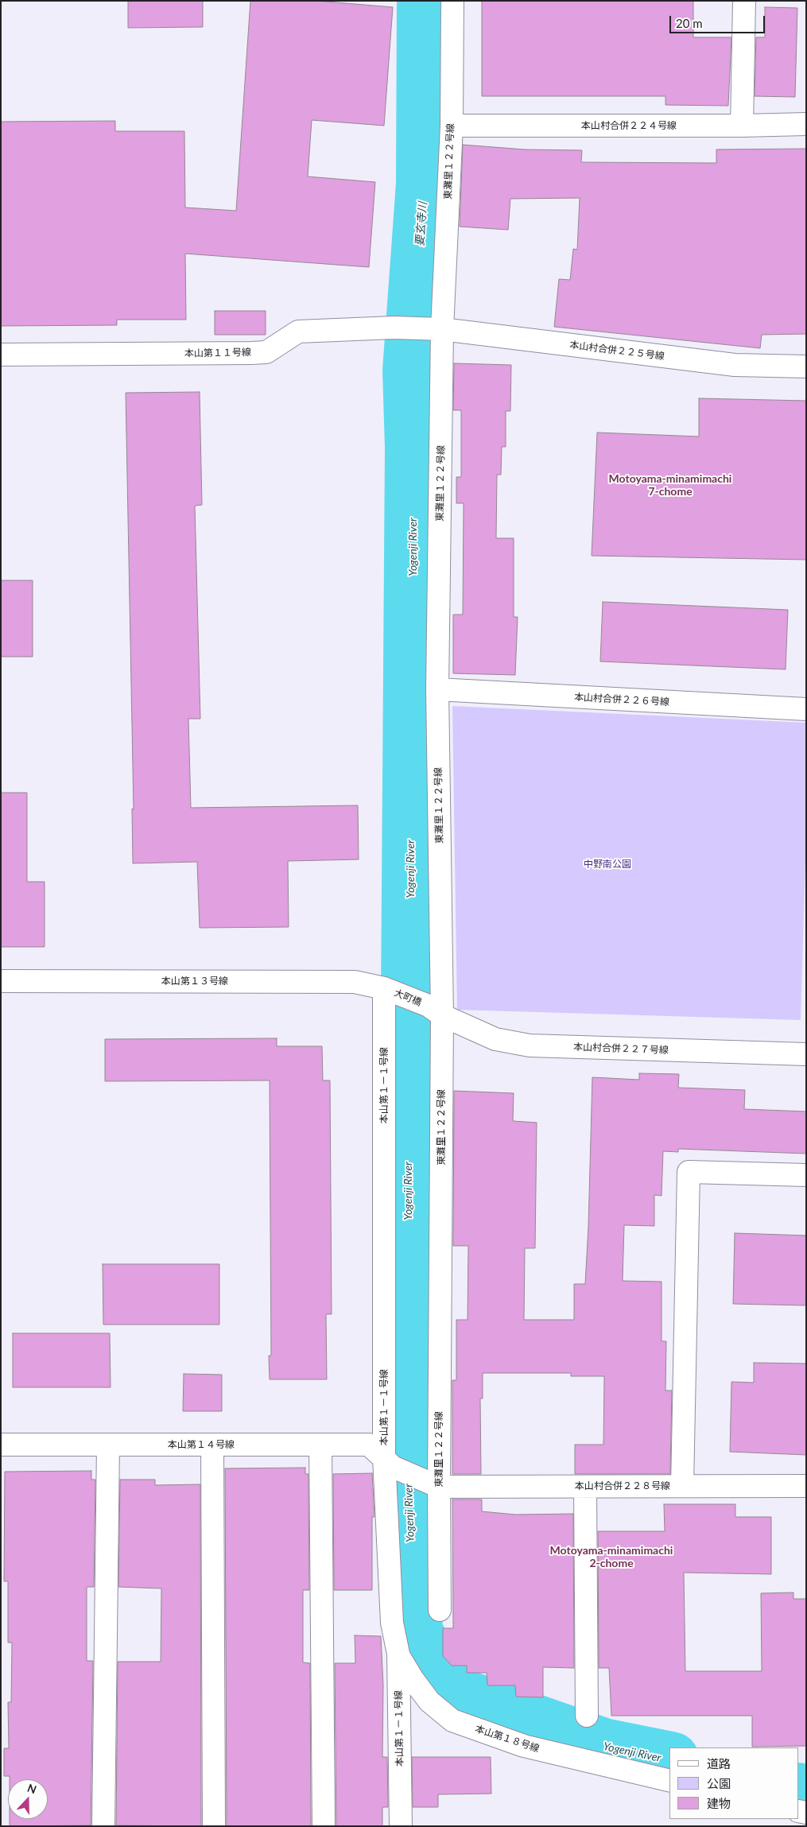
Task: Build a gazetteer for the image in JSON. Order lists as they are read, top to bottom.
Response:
{
  "streets": {
    "street": [
      "本山村合併２２４号線",
      "東灘里１２２号線",
      "本山村合併２２５号線",
      "本山第１１号線",
      "本山村合併２２６号線",
      "本山第１３号線",
      "大町橋",
      "本山村合併２２７号線",
      "本山第１－１号線",
      "本山第１４号線",
      "本山村合併２２８号線",
      "本山第１８号線"
    ]
  },
  "crossings": [
    ["本山村合併２２４号線", "東灘里１２２号線"],
    ["東灘里１２２号線", "本山村合併２２５号線"],
    ["東灘里１２２号線", "本山第１１号線"],
    ["東灘里１２２号線", "本山村合併２２６号線"],
    ["東灘里１２２号線", "大町橋"],
    ["東灘里１２２号線", "本山村合併２２７号線"],
    ["東灘里１２２号線", "本山第１４号線"],
    ["東灘里１２２号線", "本山村合併２２８号線"],
    ["本山村合併２２５号線", "本山第１１号線"],
    ["本山第１３号線", "大町橋"],
    ["本山第１３号線", "本山第１－１号線"],
    ["大町橋", "本山村合併２２７号線"],
    ["大町橋", "本山第１－１号線"],
    ["本山第１－１号線", "本山第１４号線"],
    ["本山第１－１号線", "本山第１８号線"],
    ["本山第１４号線", "本山村合併２２８号線"]
  ],
  "districts": ["Motoyama-minamimachi 7-chome", "Motoyama-minamimachi 2-chome"],
  "water": ["要玄寺川", "Yogenji River"],
  "parks": ["中野南公園"],
  "legend": ["道路", "公園", "建物"],
  "scale_bar": "20 m",
  "north": "top"
}
